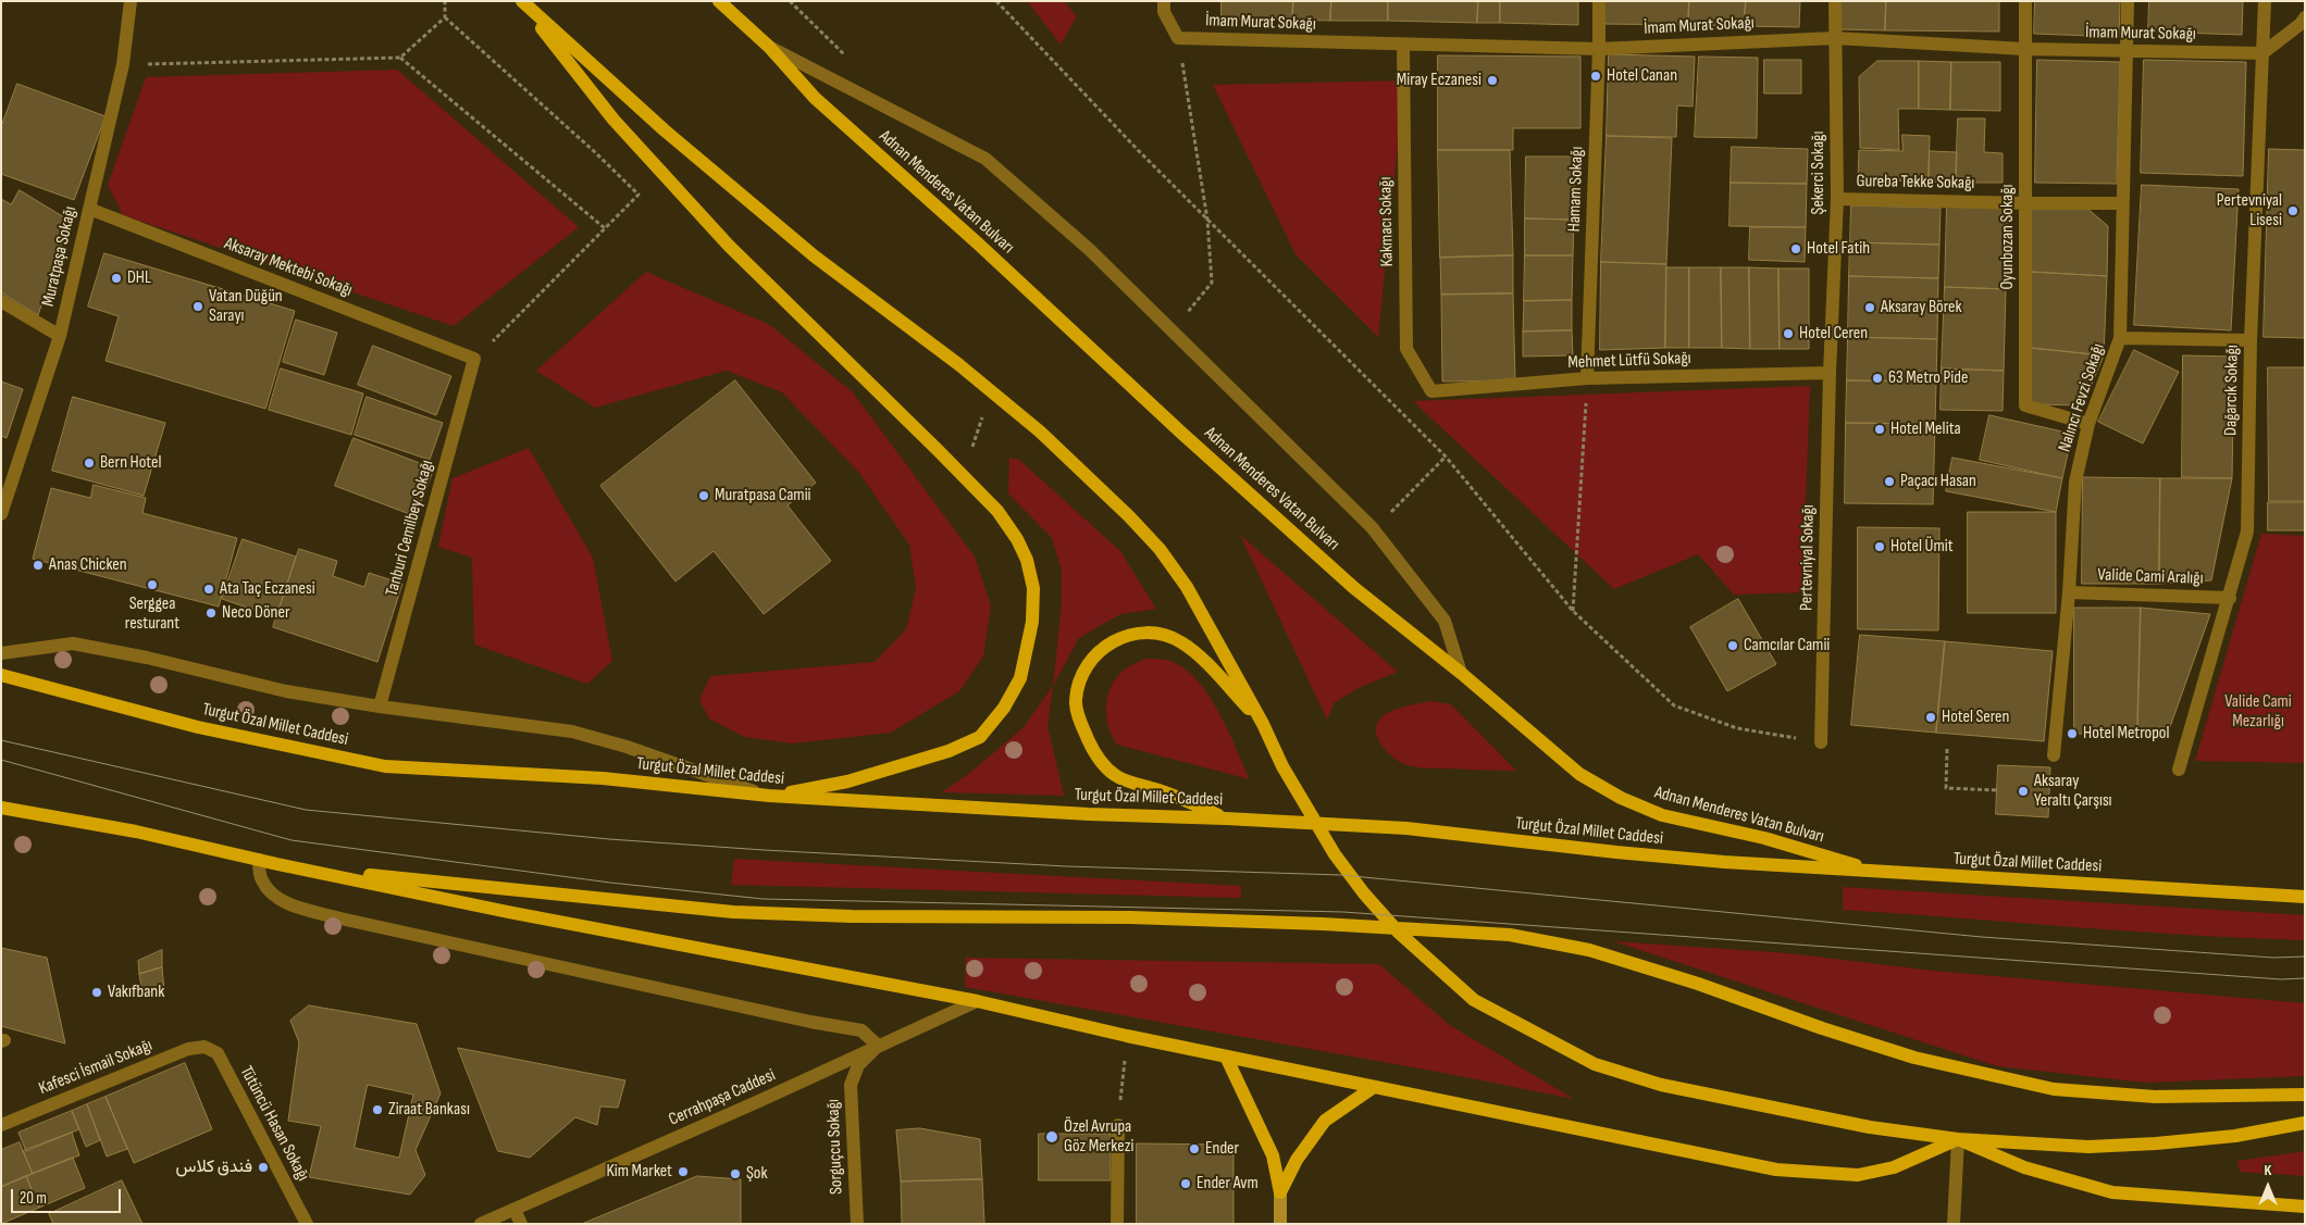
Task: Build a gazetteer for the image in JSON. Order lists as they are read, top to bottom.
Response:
{
  "streets": {
    "main road": ["Adnan Menderes Vatan Bulvarı", "Turgut Özal Millet Caddesi"],
    "street": [
      "İmam Murat Sokağı",
      "Şekerci Sokağı",
      "Gureba Tekke Sokağı",
      "Hamam Sokağı",
      "Kakmacı Sokağı",
      "Oyunbozan Sokağı",
      "Muratpaşa Sokağı",
      "Aksaray Mektebi Sokağı",
      "Mehmet Lütfü Sokağı",
      "Dağarcık Sokağı",
      "Nalıncı Fevzi Sokağı",
      "Tanburi Cemilbey Sokağı",
      "Pertevniyal Sokağı",
      "Valide Cami Aralığı",
      "Kafesci İsmail Sokağı",
      "Cerrahpașa Caddesi",
      "Tütüncü Hasan Sokağı",
      "Sorguçcu Sokağı"
    ]
  },
  "crossings": [
    ["İmam Murat Sokağı", "Şekerci Sokağı"],
    ["İmam Murat Sokağı", "Hamam Sokağı"],
    ["İmam Murat Sokağı", "Kakmacı Sokağı"],
    ["İmam Murat Sokağı", "Oyunbozan Sokağı"],
    ["İmam Murat Sokağı", "Dağarcık Sokağı"],
    ["İmam Murat Sokağı", "Nalıncı Fevzi Sokağı"],
    ["Şekerci Sokağı", "Gureba Tekke Sokağı"],
    ["Şekerci Sokağı", "Mehmet Lütfü Sokağı"],
    ["Şekerci Sokağı", "Pertevniyal Sokağı"],
    ["Gureba Tekke Sokağı", "Oyunbozan Sokağı"],
    ["Gureba Tekke Sokağı", "Nalıncı Fevzi Sokağı"],
    ["Hamam Sokağı", "Mehmet Lütfü Sokağı"],
    ["Adnan Menderes Vatan Bulvarı", "Turgut Özal Millet Caddesi"],
    ["Kakmacı Sokağı", "Mehmet Lütfü Sokağı"],
    ["Oyunbozan Sokağı", "Nalıncı Fevzi Sokağı"],
    ["Muratpaşa Sokağı", "Aksaray Mektebi Sokağı"],
    ["Aksaray Mektebi Sokağı", "Tanburi Cemilbey Sokağı"],
    ["Mehmet Lütfü Sokağı", "Pertevniyal Sokağı"],
    ["Dağarcık Sokağı", "Valide Cami Aralığı"],
    ["Nalıncı Fevzi Sokağı", "Valide Cami Aralığı"],
    ["Kafesci İsmail Sokağı", "Tütüncü Hasan Sokağı"],
    ["Cerrahpașa Caddesi", "Sorguçcu Sokağı"]
  ],
  "parks": ["Valide Cami Mezarlığı"],
  "places": [
    "Hotel Canan",
    "Miray Eczanesi",
    "Pertevniyal Lisesi",
    "Hotel Fatih",
    "DHL",
    "Vatan Düğün Sarayı",
    "Aksaray Börek",
    "Hotel Ceren",
    "63 Metro Pide",
    "Hotel Melita",
    "Bern Hotel",
    "Paçacı Hasan",
    "Muratpasa Camii",
    "Hotel Ümit",
    "Anas Chicken",
    "Serggea resturant",
    "Ata Taç Eczanesi",
    "Neco Döner",
    "Camcılar Camii",
    "Hotel Seren",
    "Hotel Metropol",
    "Aksaray Yeraltı Çarşısı",
    "Vakıfbank",
    "Ziraat Bankası",
    "Özel Avrupa Göz Merkezi",
    "Ender",
    "فندق كلاس",
    "Kim Market",
    "Şok",
    "Ender Avm"
  ],
  "scale_bar": "20 m",
  "north": "top"
}
